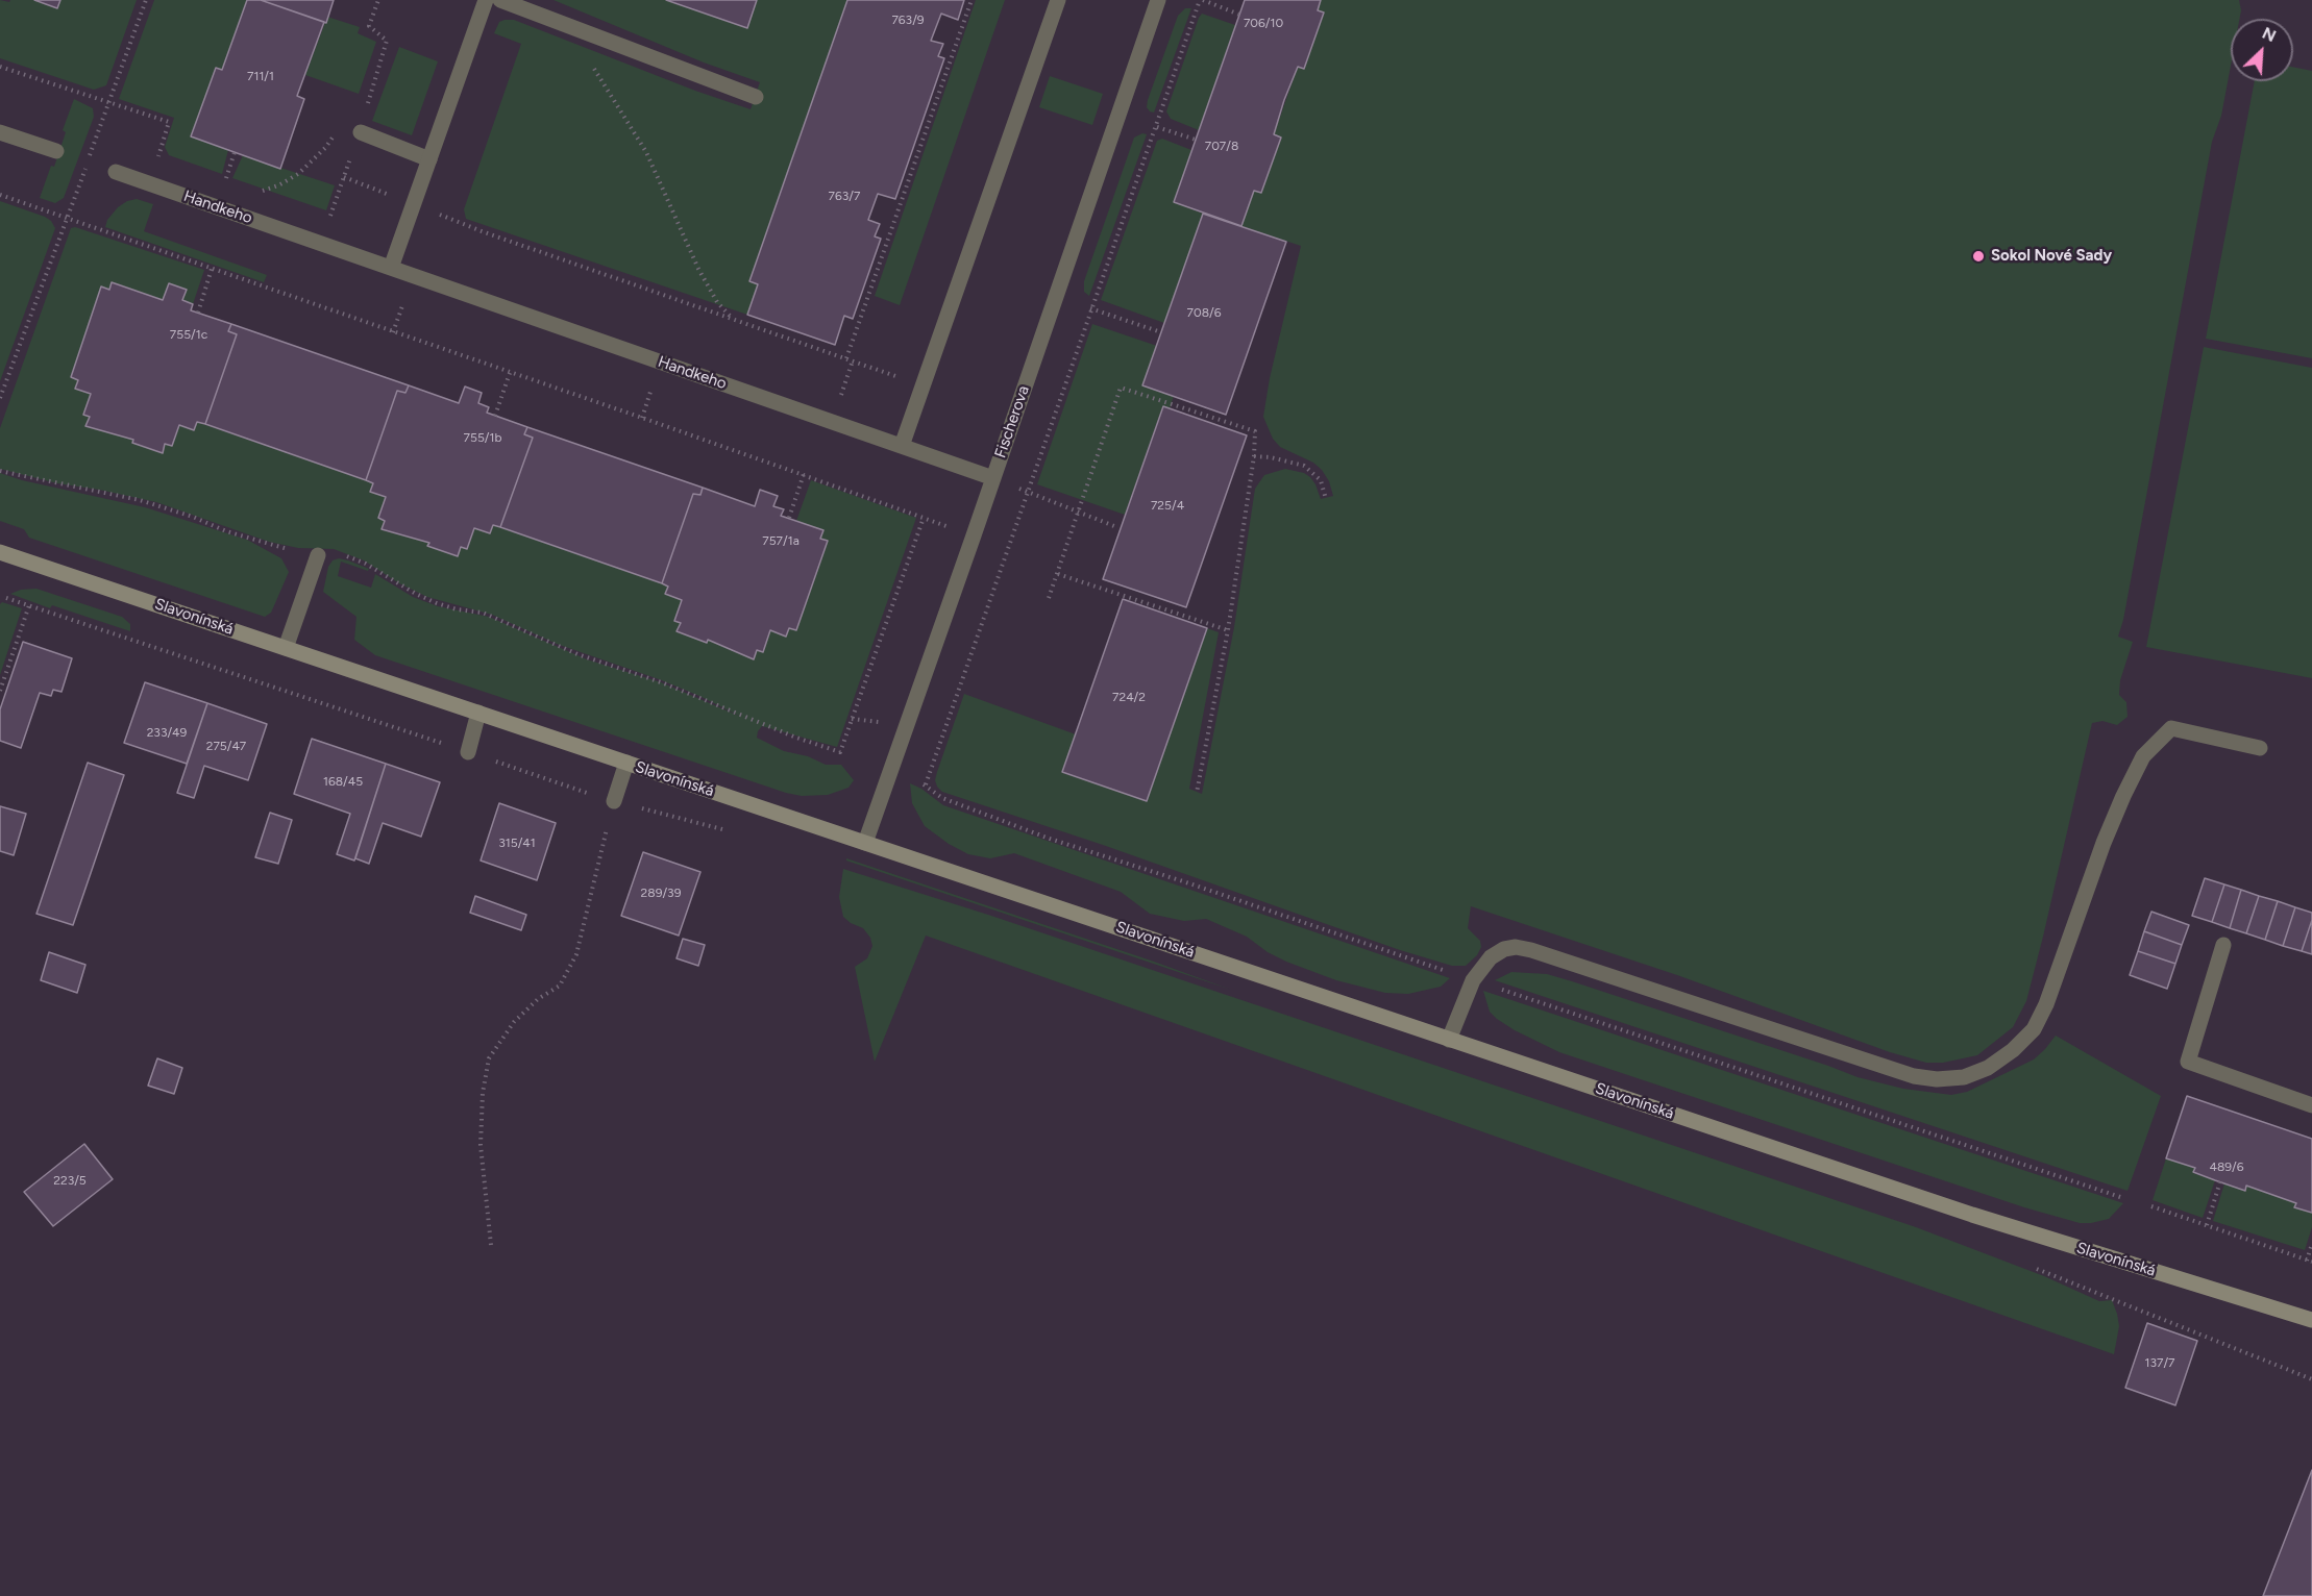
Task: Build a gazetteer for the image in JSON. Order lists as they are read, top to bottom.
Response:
{
  "streets": {
    "main road": ["Slavonínská"],
    "street": ["Handkeho", "Fischerova"]
  },
  "crossings": [
    ["Handkeho", "Fischerova"],
    ["Fischerova", "Slavonínská"]
  ],
  "places": ["Sokol Nové Sady"],
  "house_numbers": [
    "763/9",
    "706/10",
    "711/1",
    "707/8",
    "763/7",
    "708/6",
    "755/1c",
    "755/1b",
    "725/4",
    "757/1a",
    "724/2",
    "233/49",
    "275/47",
    "168/45",
    "315/41",
    "289/39",
    "489/6",
    "223/5",
    "137/7"
  ],
  "north": "top right"
}
